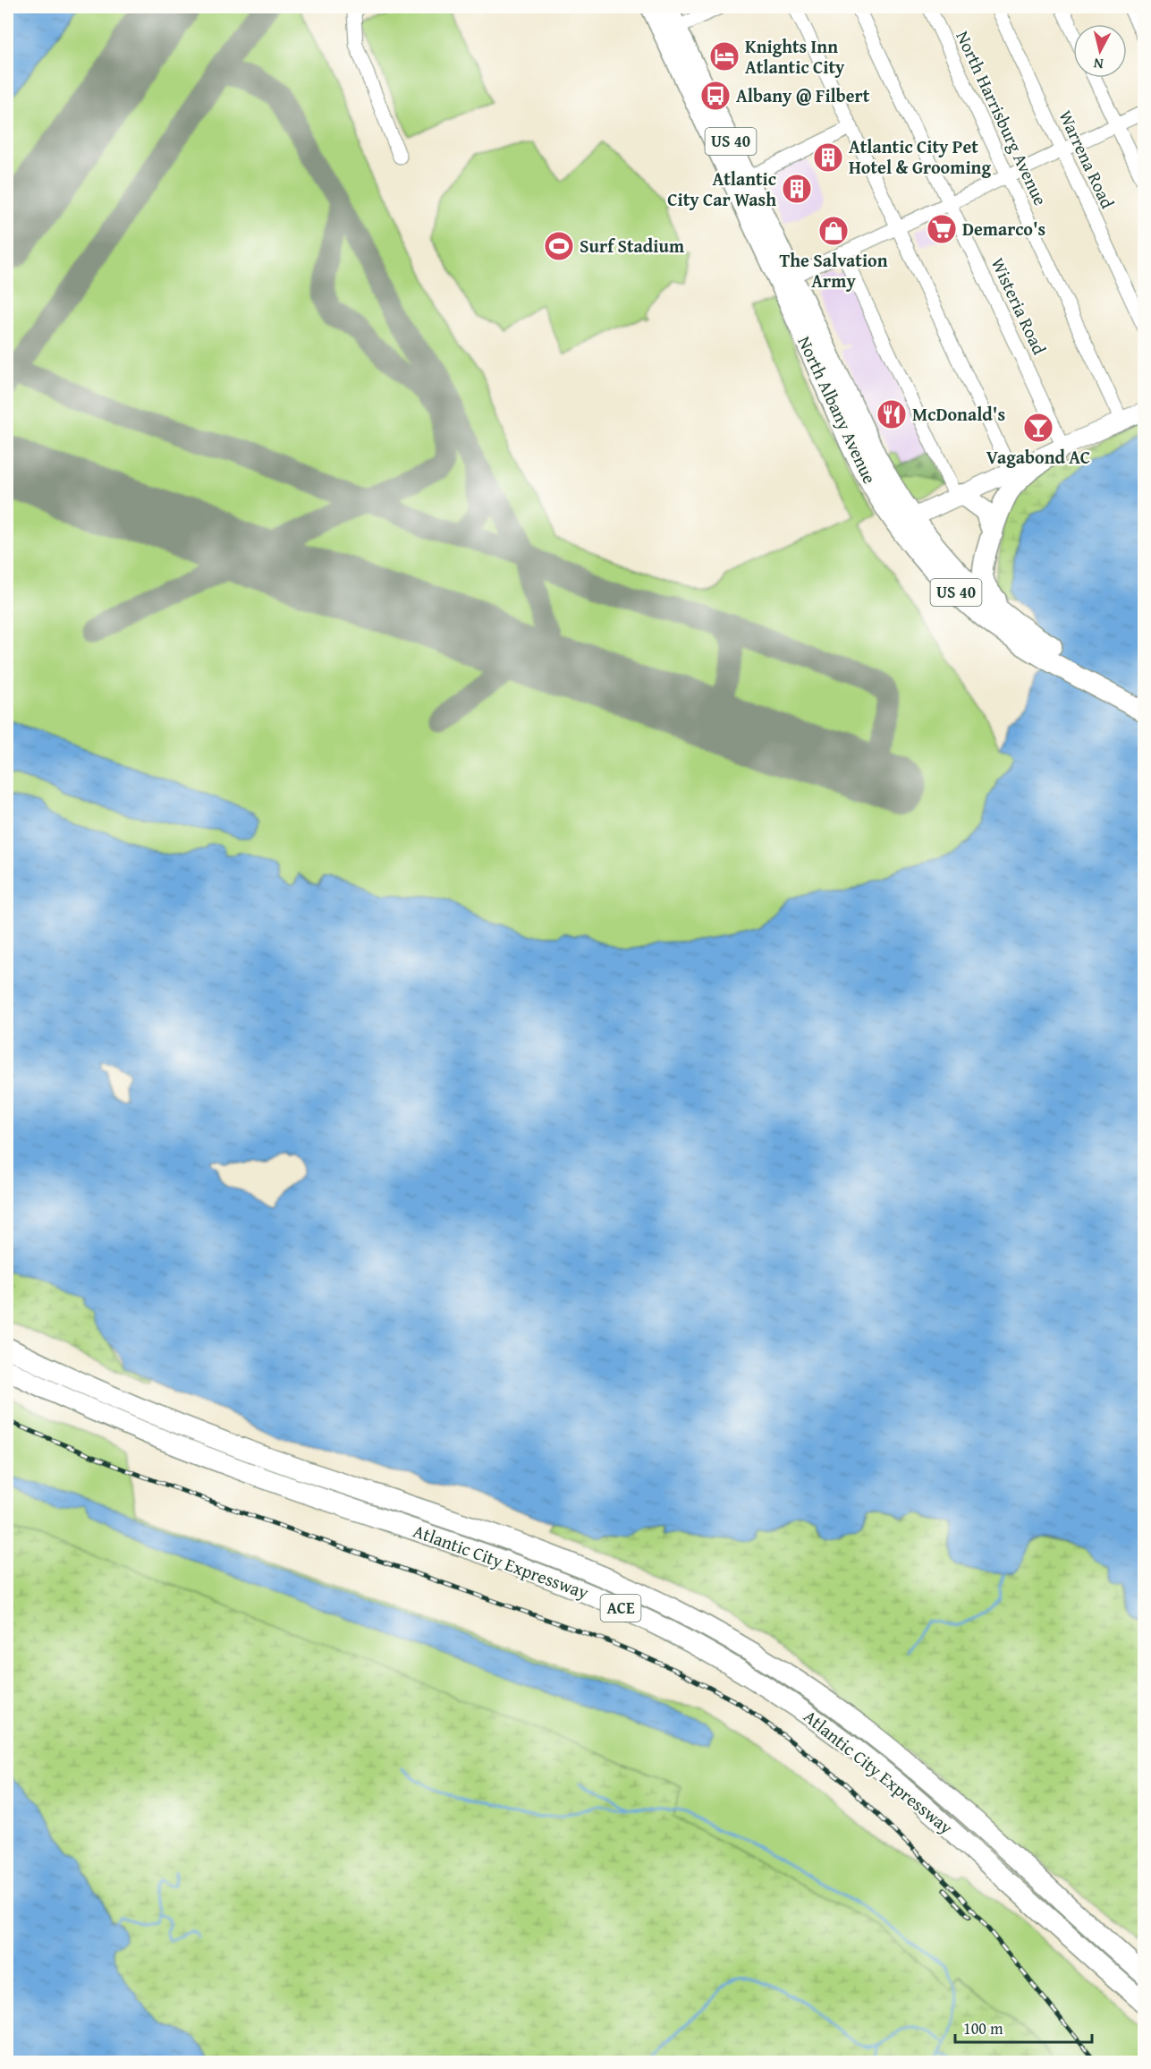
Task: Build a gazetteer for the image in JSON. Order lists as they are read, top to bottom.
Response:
{
  "streets": {
    "highway": [
      "US 40",
      "North Albany Avenue",
      "Atlantic City Expressway",
      "ACE"
    ],
    "street": ["North Harrisburg Avenue", "Warrena Road", "Wisteria Road"]
  },
  "places": {
    "hotel": ["Knights Inn Atlantic City"],
    "bus stop": ["Albany @ Filbert"],
    "building": ["Atlantic City Pet Hotel & Grooming", "Atlantic City Car Wash"],
    "supermarket": ["Demarco's"],
    "shop": ["The Salvation Army"],
    "sports": ["Surf Stadium"],
    "restaurant": ["McDonald's"],
    "bar": ["Vagabond AC"]
  },
  "scale_bar": "100 m",
  "north": "bottom"
}
